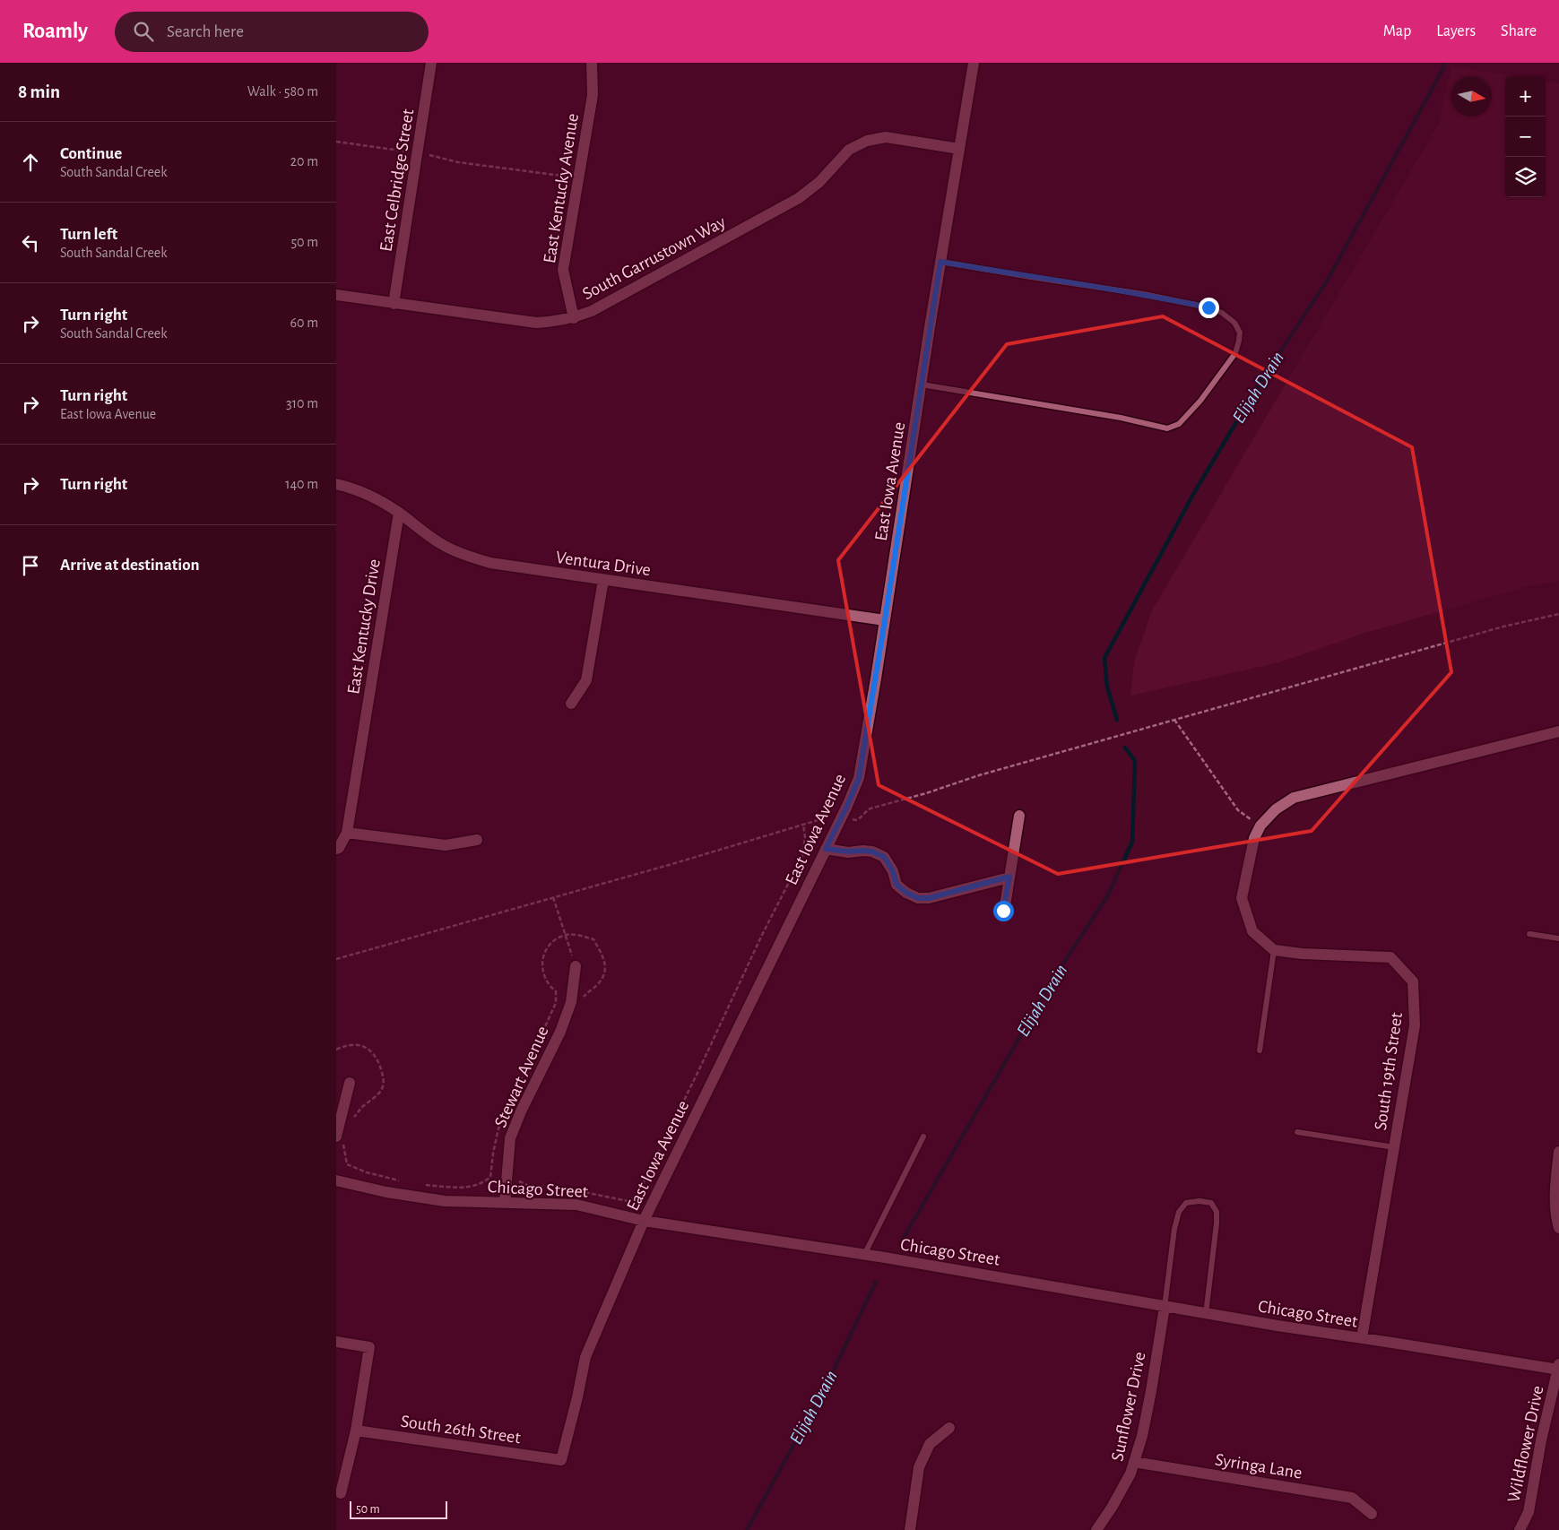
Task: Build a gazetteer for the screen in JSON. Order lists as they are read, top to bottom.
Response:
{
  "streets": {
    "street": [
      "East Celbridge Street",
      "East Kentucky Avenue",
      "South Garrustown Way",
      "East Iowa Avenue",
      "Ventura Drive",
      "East Kentucky Drive",
      "South 19th Street",
      "Stewart Avenue",
      "Chicago Street",
      "Sunflower Drive",
      "South 26th Street",
      "Wildflower Drive",
      "Syringa Lane"
    ]
  },
  "crossings": [
    ["East Celbridge Street", "South Garrustown Way"],
    ["East Kentucky Avenue", "South Garrustown Way"],
    ["South Garrustown Way", "East Iowa Avenue"],
    ["East Iowa Avenue", "Ventura Drive"],
    ["East Iowa Avenue", "Chicago Street"],
    ["East Iowa Avenue", "South 26th Street"],
    ["Ventura Drive", "East Kentucky Drive"],
    ["South 19th Street", "Chicago Street"],
    ["Stewart Avenue", "Chicago Street"],
    ["Chicago Street", "Sunflower Drive"],
    ["Chicago Street", "Wildflower Drive"],
    ["Sunflower Drive", "Syringa Lane"]
  ],
  "water": ["Elijah Drain"],
  "scale_bar": "50 m",
  "north": "right",
  "page": {
    "header": "Roamly",
    "search": "Search here",
    "nav": ["Map", "Layers", "Share"],
    "heading": ["8 min", "Walk · 580 m"],
    "map_buttons": ["+", "−"],
    "list": [
      ["Continue", "South Sandal Creek", "20 m"],
      ["Turn left", "South Sandal Creek", "50 m"],
      ["Turn right", "South Sandal Creek", "60 m"],
      ["Turn right", "East Iowa Avenue", "310 m"],
      ["Turn right", "140 m"],
      "Arrive at destination"
    ],
    "scale": "50 m"
  }
}
